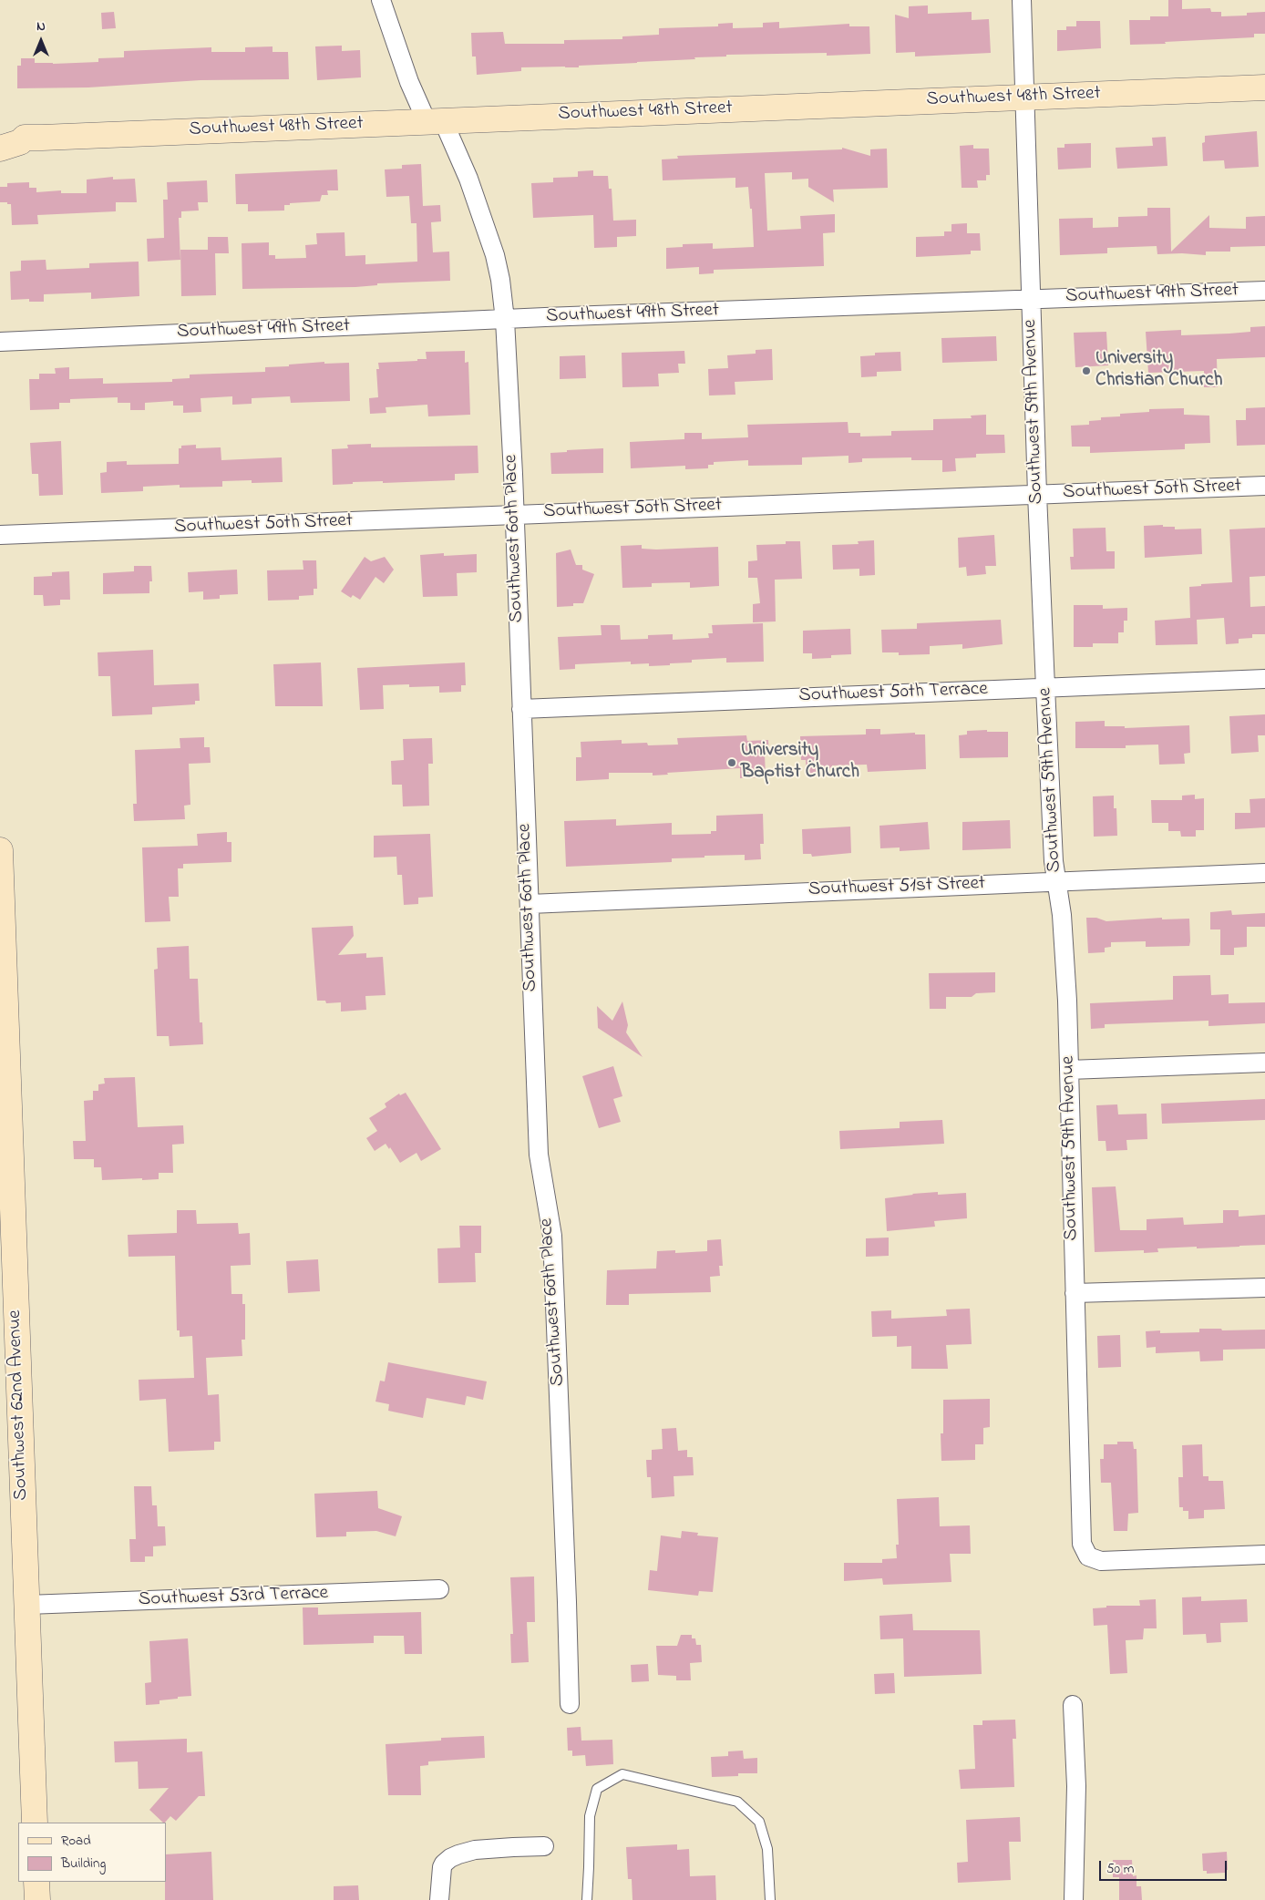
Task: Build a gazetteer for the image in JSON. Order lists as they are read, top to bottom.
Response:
{
  "streets": {
    "street": [
      "Southwest 48th Street",
      "Southwest 49th Street",
      "Southwest 59th Avenue",
      "Southwest 50th Street",
      "Southwest 60th Place",
      "Southwest 50th Terrace",
      "Southwest 51st Street",
      "Southwest 62nd Avenue",
      "Southwest 53rd Terrace"
    ]
  },
  "crossings": [
    ["Southwest 48th Street", "Southwest 59th Avenue"],
    ["Southwest 48th Street", "Southwest 60th Place"],
    ["Southwest 49th Street", "Southwest 59th Avenue"],
    ["Southwest 49th Street", "Southwest 60th Place"],
    ["Southwest 59th Avenue", "Southwest 50th Street"],
    ["Southwest 59th Avenue", "Southwest 50th Terrace"],
    ["Southwest 59th Avenue", "Southwest 51st Street"],
    ["Southwest 50th Street", "Southwest 60th Place"],
    ["Southwest 60th Place", "Southwest 50th Terrace"],
    ["Southwest 60th Place", "Southwest 51st Street"],
    ["Southwest 62nd Avenue", "Southwest 53rd Terrace"]
  ],
  "places": ["University Christian Church", "University Baptist Church"],
  "legend": ["Road", "Building"],
  "scale_bar": "50 m",
  "north": "top"
}
